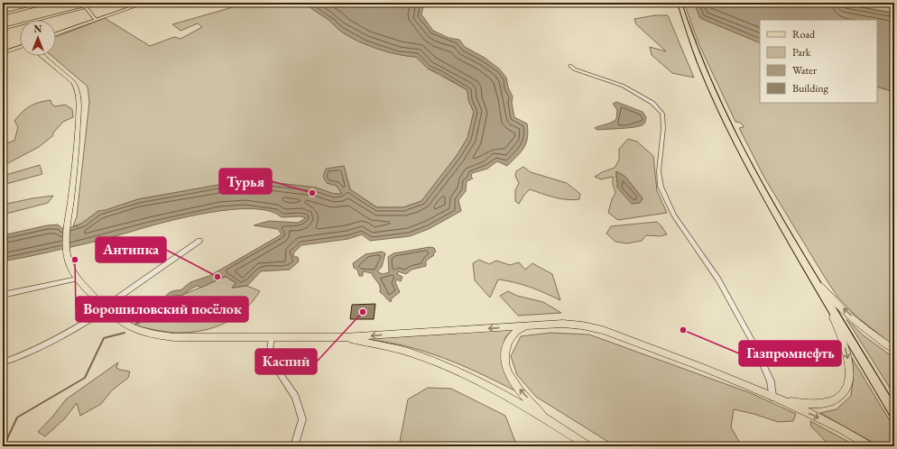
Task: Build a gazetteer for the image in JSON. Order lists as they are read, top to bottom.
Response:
{
  "places": [
    "Турья",
    "Ворошиловский посёлок",
    "Антипка",
    "Каспий",
    "Газпромнефть"
  ],
  "legend": [
    "Road",
    "Park",
    "Water",
    "Building"
  ],
  "north": "top"
}
